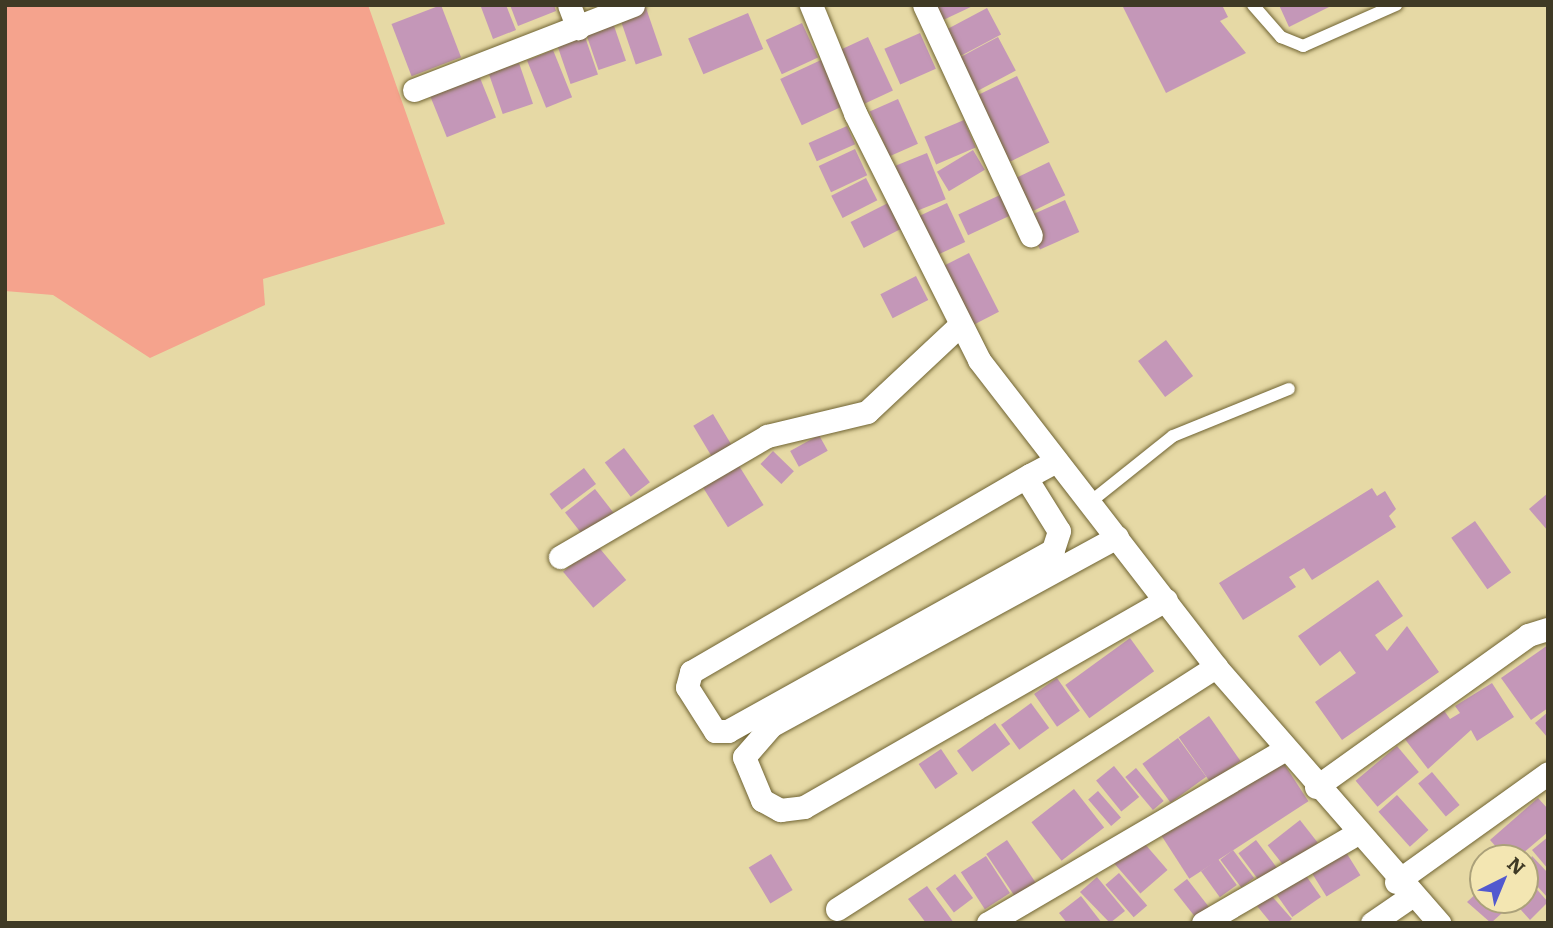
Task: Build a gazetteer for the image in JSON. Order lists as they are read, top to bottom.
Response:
{
  "north": "top right"
}
